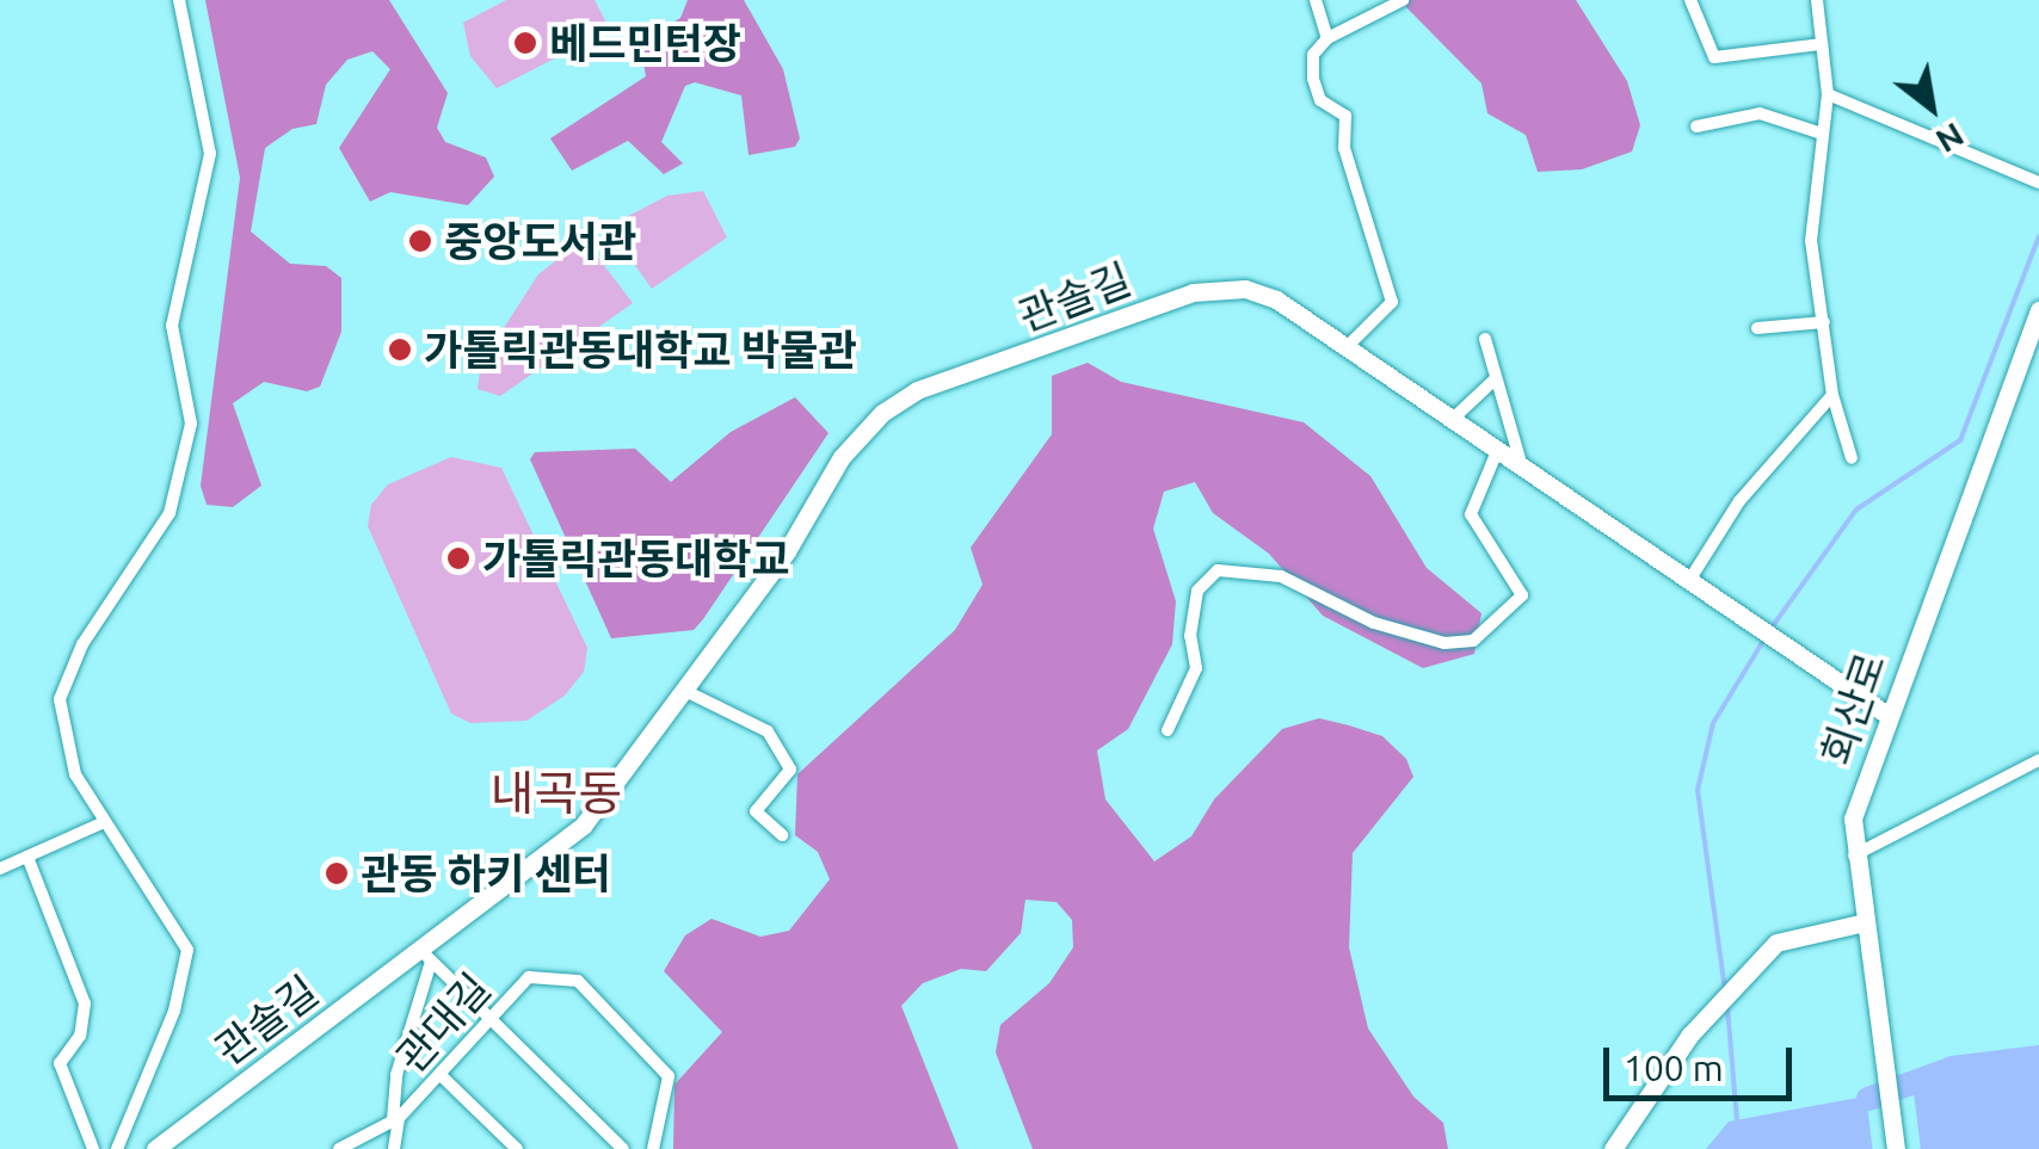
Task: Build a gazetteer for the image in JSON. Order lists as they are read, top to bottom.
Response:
{
  "streets": {
    "street": ["관솔길", "회산로", "관대길"]
  },
  "crossings": [
    ["관솔길", "회산로"]
  ],
  "districts": ["내곡동"],
  "places": [
    "베드민턴장",
    "중앙도서관",
    "가톨릭관동대학교 박물관",
    "가톨릭관동대학교",
    "관동 하키 센터"
  ],
  "scale_bar": "100 m",
  "north": "bottom right"
}
